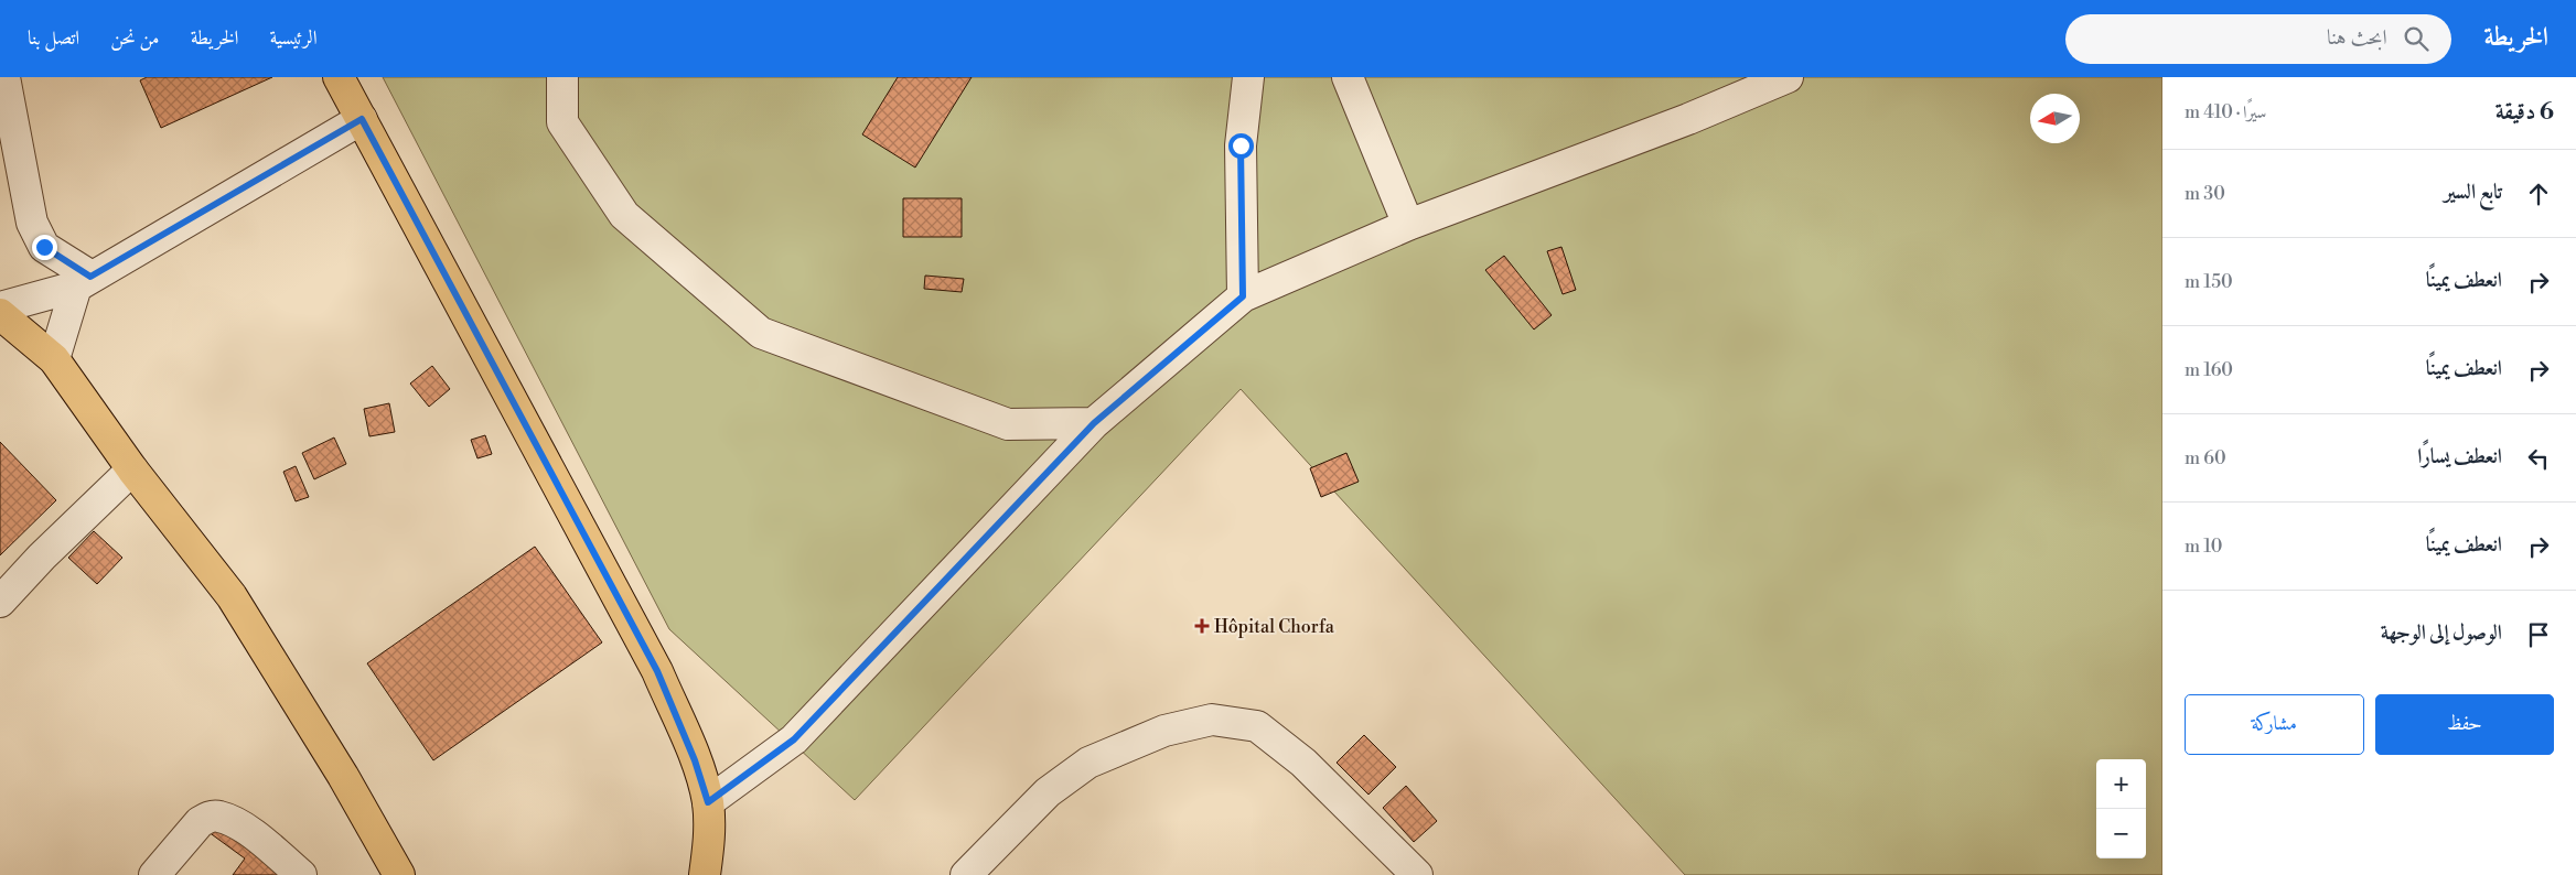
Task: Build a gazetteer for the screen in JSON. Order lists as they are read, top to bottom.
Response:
{
  "places": {
    "health": ["Hôpital Chorfa"]
  },
  "north": "left",
  "page": {
    "header": "الخريطة",
    "search": "ابحث هنا",
    "nav": [
      "الرئيسية",
      "الخريطة",
      "من نحن",
      "اتصل بنا"
    ],
    "heading": ["6 دقيقة", "سيرًا · 410 m"],
    "list": [
      ["تابع السير", "30 m"],
      ["انعطف يمينًا", "150 m"],
      ["انعطف يمينًا", "160 m"],
      ["انعطف يسارًا", "60 m"],
      ["انعطف يمينًا", "10 m"],
      "الوصول إلى الوجهة"
    ],
    "buttons": ["حفظ", "مشاركة"],
    "map_buttons": ["+", "−"]
  }
}
